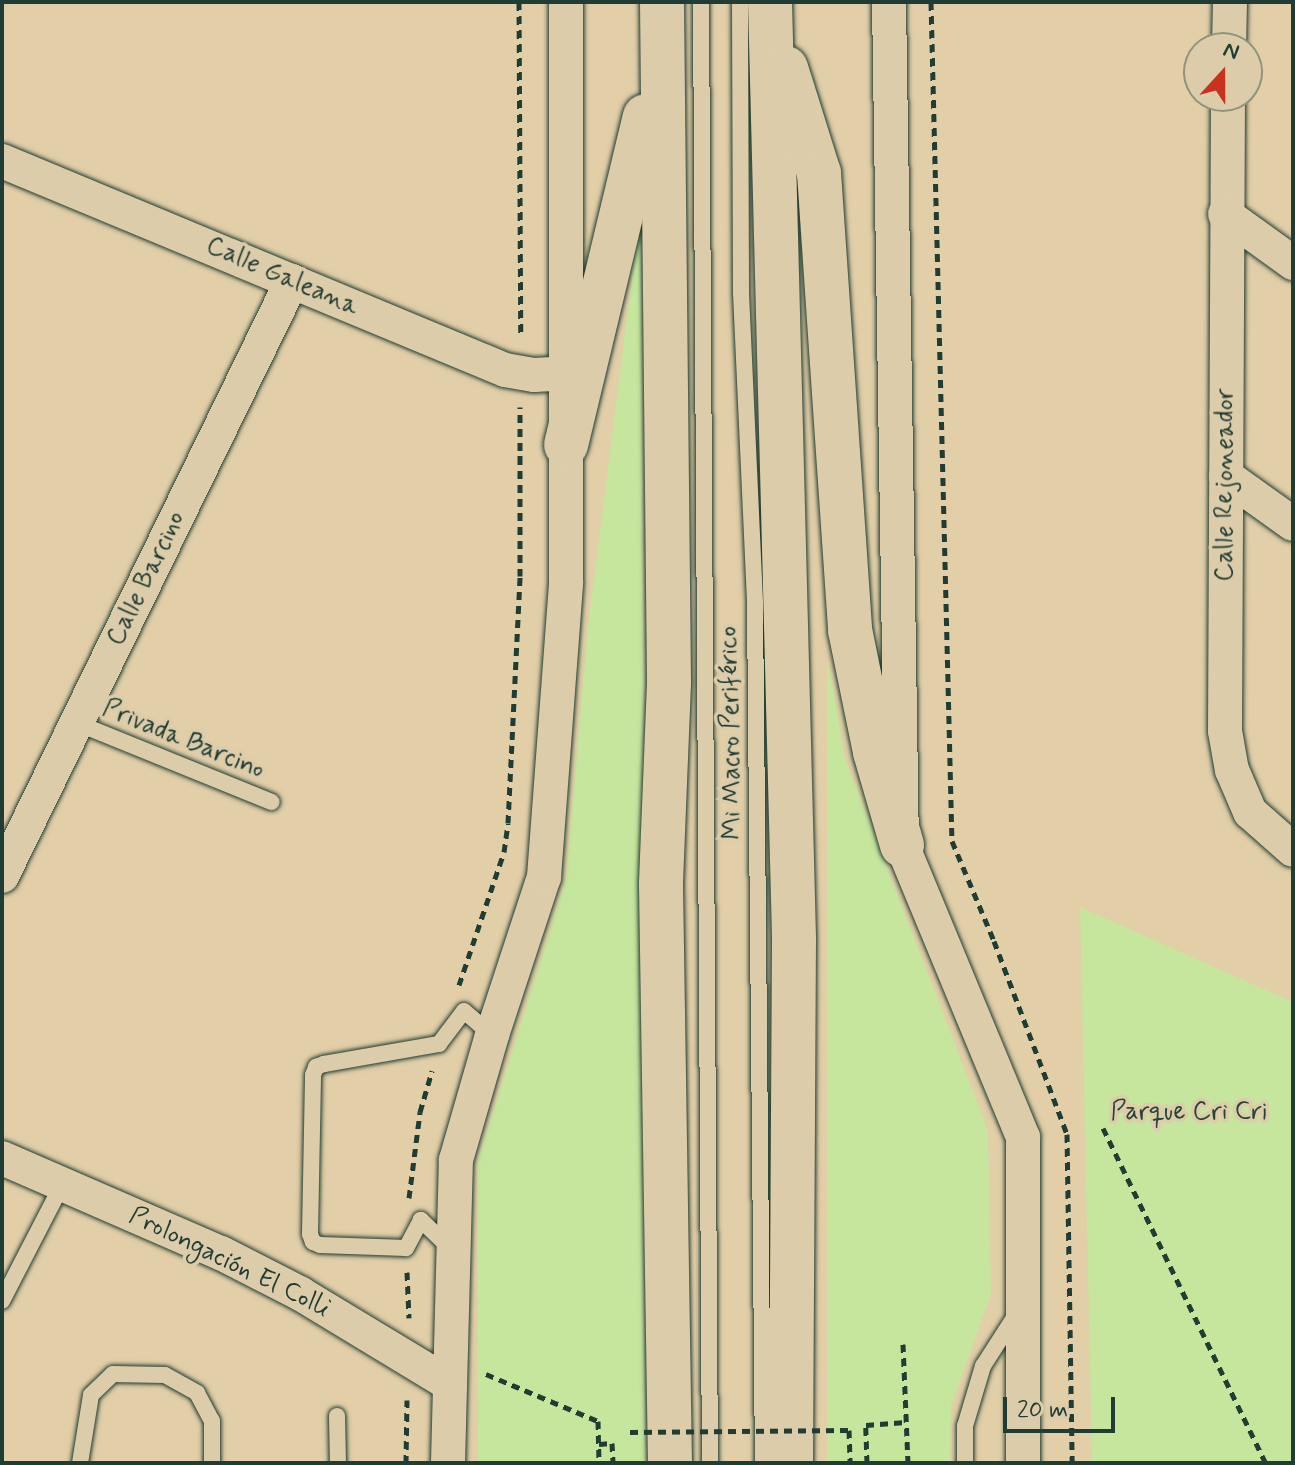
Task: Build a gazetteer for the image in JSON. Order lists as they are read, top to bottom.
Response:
{
  "streets": {
    "street": [
      "Calle Galeana",
      "Calle Rejoneador",
      "Calle Barcino",
      "Prolongación El Colli"
    ],
    "lane": ["Mi Macro Periférico", "Privada Barcino"]
  },
  "crossings": [
    ["Calle Galeana", "Calle Barcino"],
    ["Calle Barcino", "Privada Barcino"]
  ],
  "parks": ["Parque Cri Cri"],
  "scale_bar": "20 m",
  "north": "top"
}
